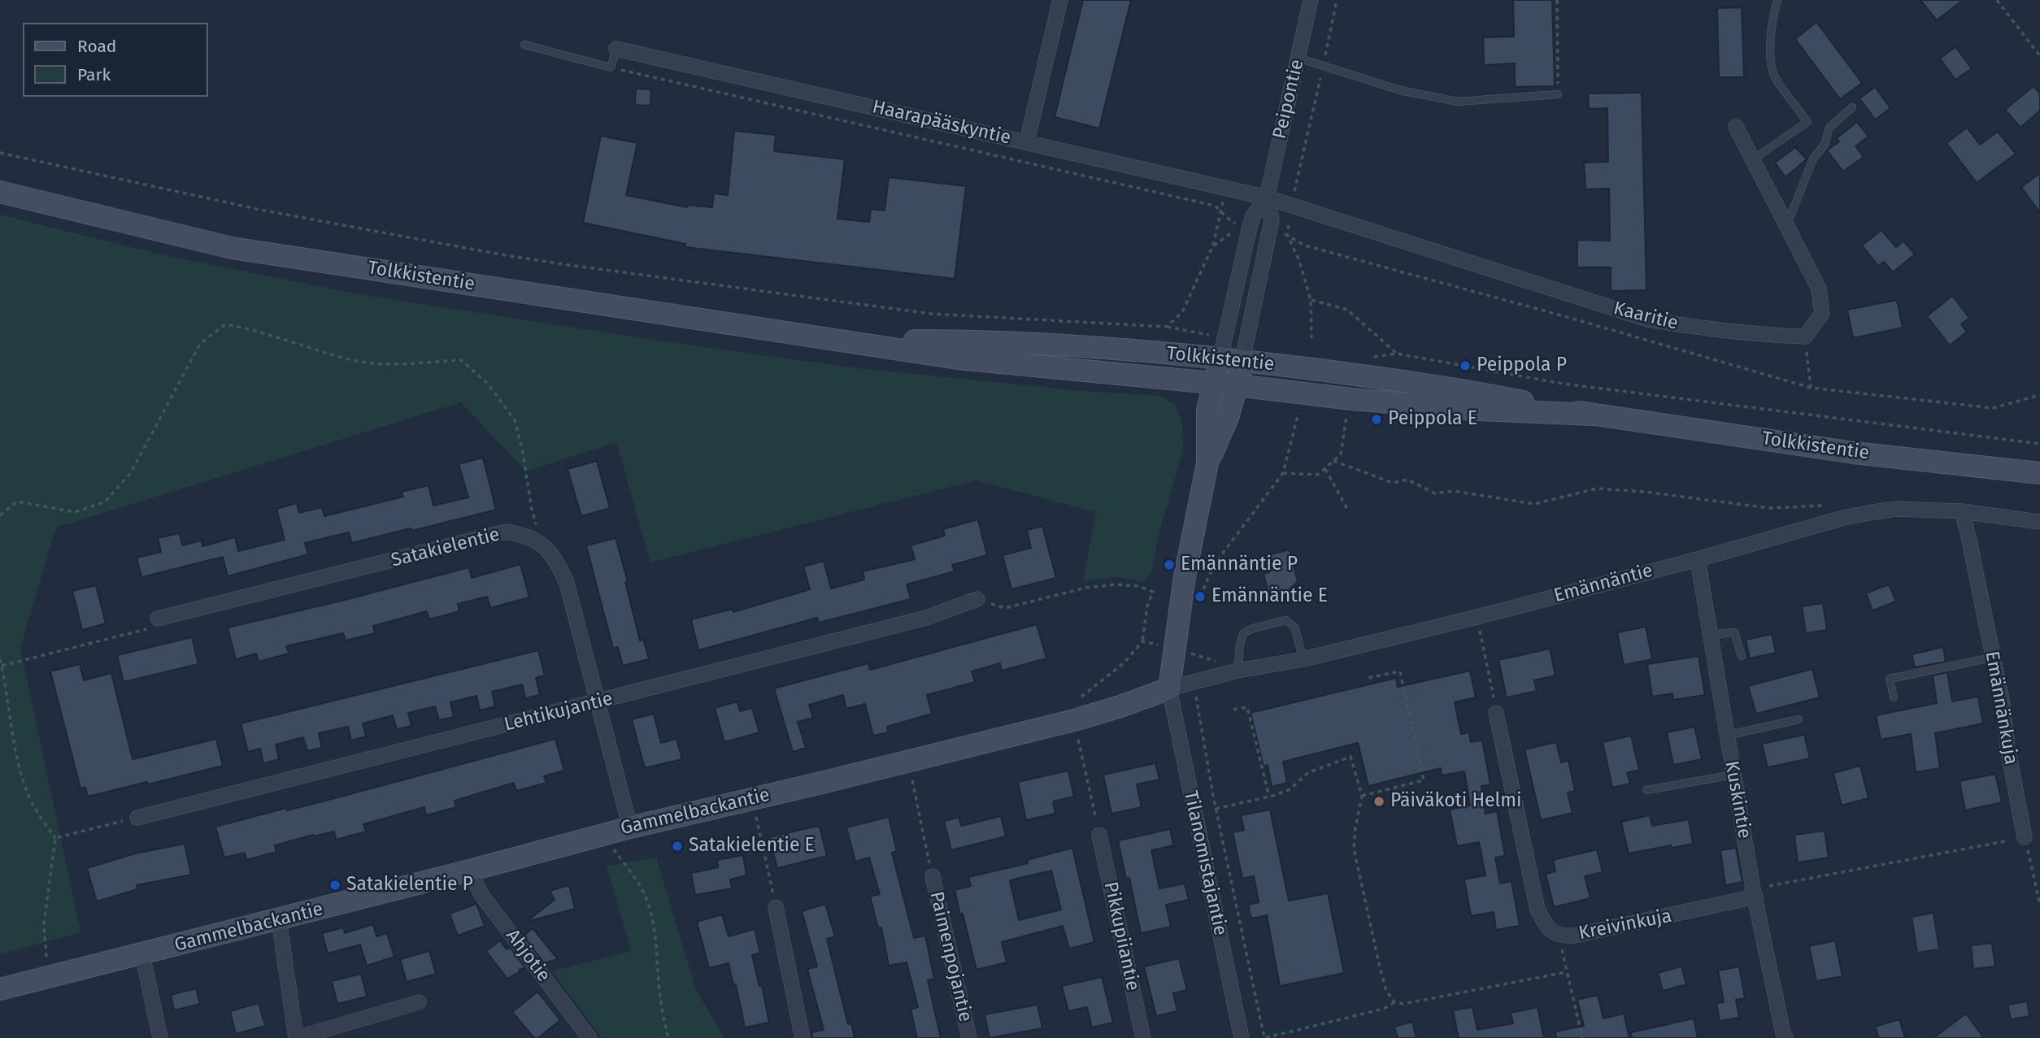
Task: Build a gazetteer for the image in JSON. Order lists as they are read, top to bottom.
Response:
{
  "streets": {
    "street": [
      "Peipontie",
      "Haarapääskyntie",
      "Tolkkistentie",
      "Kaaritie",
      "Satakielentie",
      "Emännäntie",
      "Emännänkuja",
      "Lehtikujantie",
      "Kuskintie",
      "Gammelbackantie",
      "Tilanomistajantie",
      "Kreivinkuja",
      "Pikkupiiantie",
      "Ahjotie",
      "Paimenpojantie"
    ]
  },
  "crossings": [
    ["Peipontie", "Haarapääskyntie"],
    ["Peipontie", "Tolkkistentie"],
    ["Peipontie", "Kaaritie"],
    ["Haarapääskyntie", "Kaaritie"],
    ["Satakielentie", "Lehtikujantie"],
    ["Satakielentie", "Gammelbackantie"],
    ["Emännäntie", "Emännänkuja"],
    ["Emännäntie", "Kuskintie"],
    ["Emännäntie", "Gammelbackantie"],
    ["Emännäntie", "Tilanomistajantie"],
    ["Kuskintie", "Kreivinkuja"],
    ["Gammelbackantie", "Tilanomistajantie"],
    ["Gammelbackantie", "Ahjotie"]
  ],
  "places": [
    "Peippola P",
    "Peippola E",
    "Emännäntie P",
    "Emännäntie E",
    "Päiväkoti Helmi",
    "Satakielentie E",
    "Satakielentie P"
  ],
  "legend": ["Road", "Park"]
}
